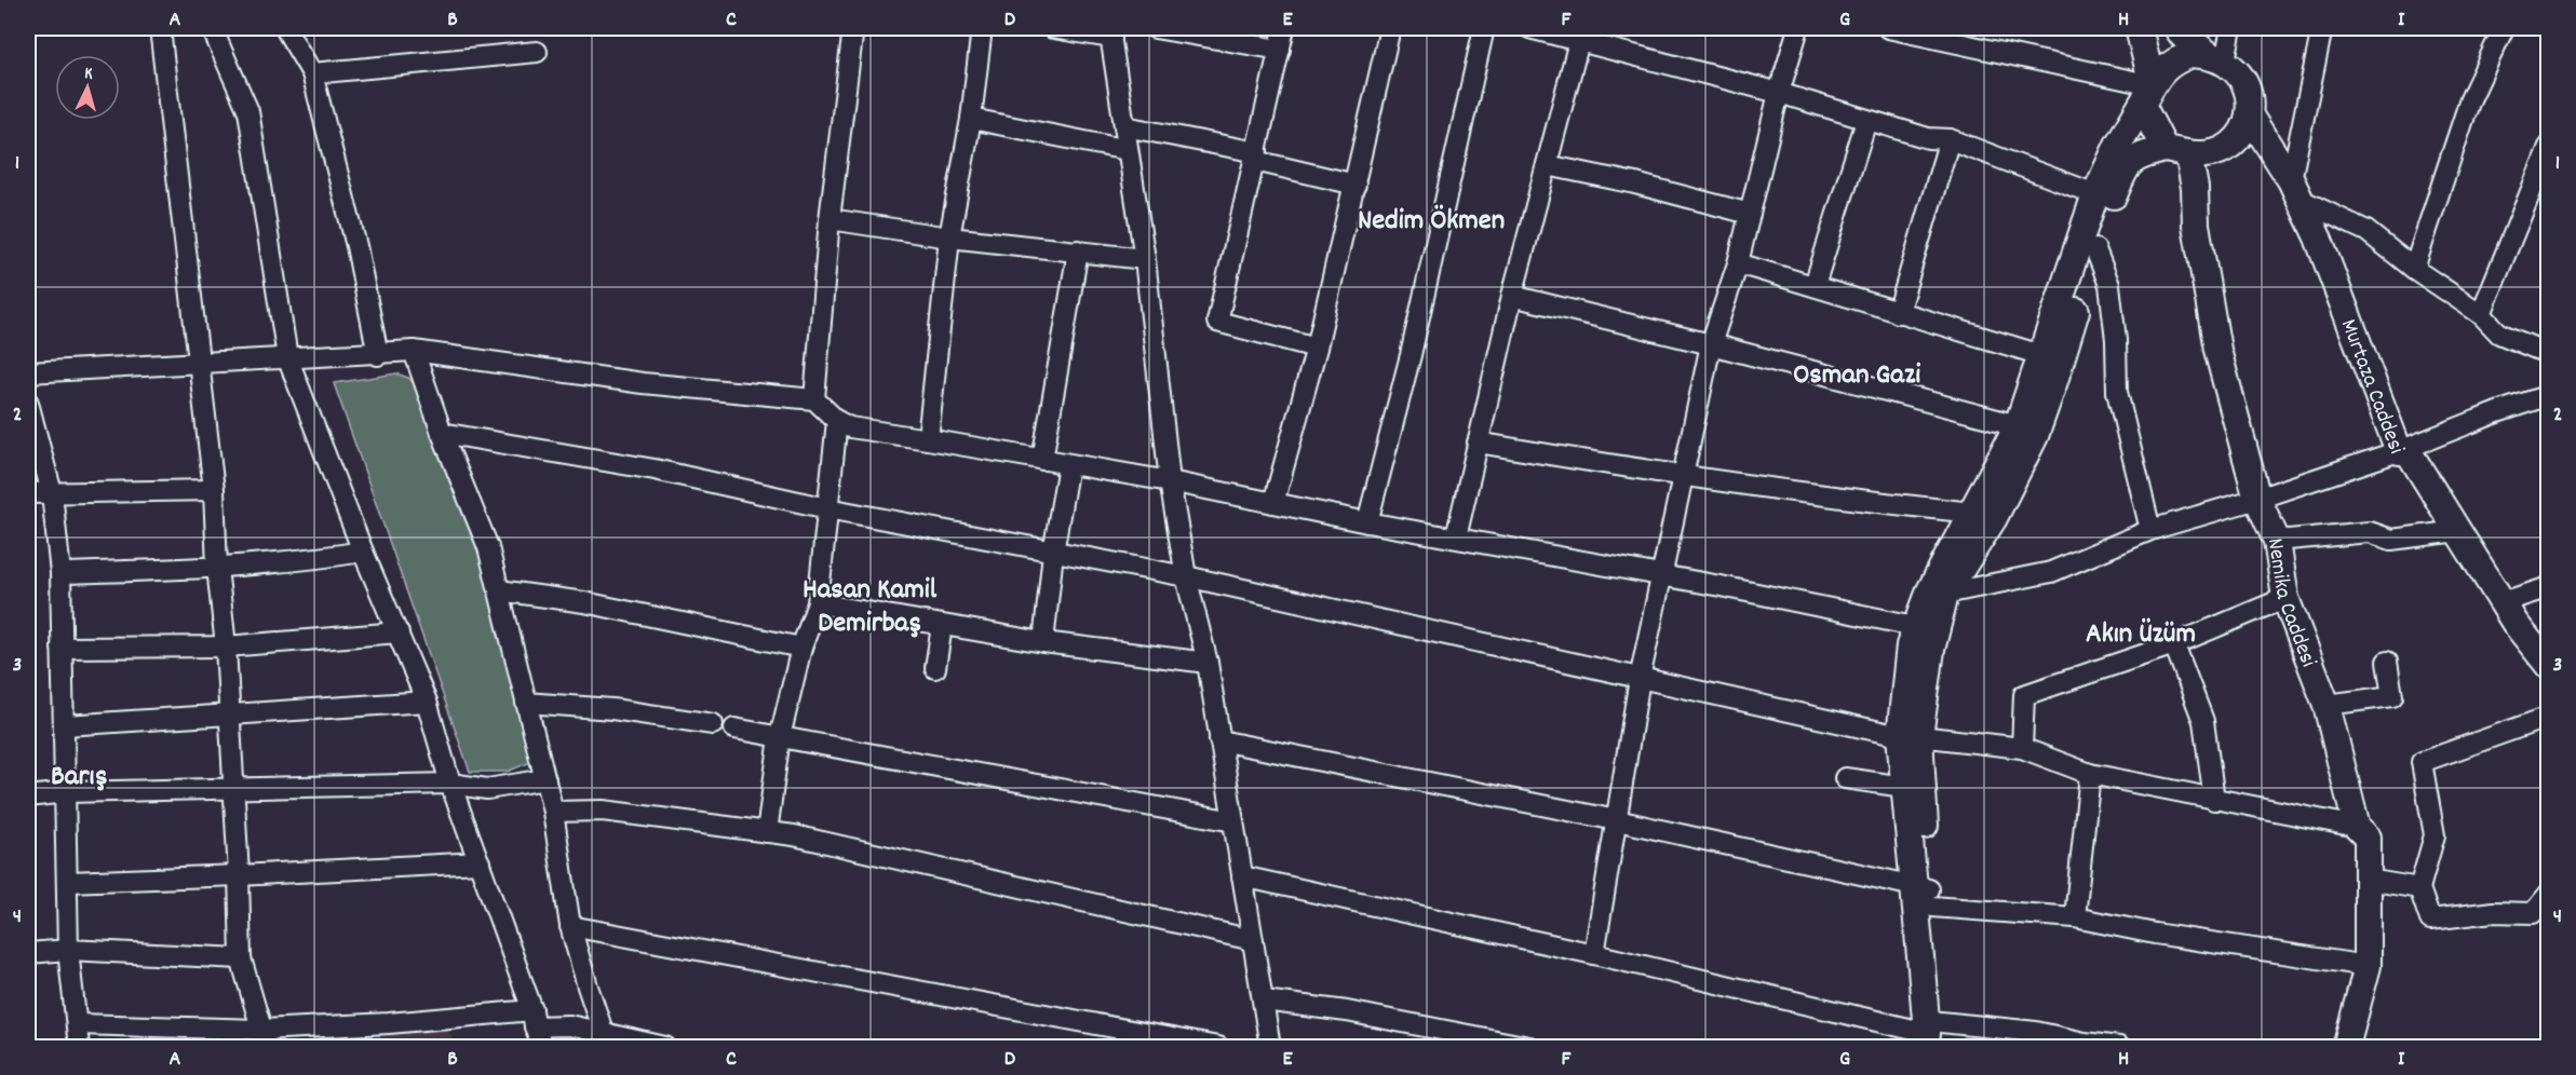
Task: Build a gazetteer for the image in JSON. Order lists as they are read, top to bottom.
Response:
{
  "streets": {
    "main road": ["Murtaza Caddesi", "Nemika Caddesi"]
  },
  "crossings": [
    ["Murtaza Caddesi", "Nemika Caddesi"]
  ],
  "districts": [
    "Nedim Ökmen",
    "Osman Gazi",
    "Hasan Kamil Demirbaş",
    "Akın Üzüm",
    "Barış"
  ],
  "north": "top",
  "grid": {
    "columns": [
      "A",
      "B",
      "C",
      "D",
      "E",
      "F",
      "G",
      "H",
      "I"
    ],
    "rows": [
      "1",
      "2",
      "3",
      "4"
    ]
  }
}
